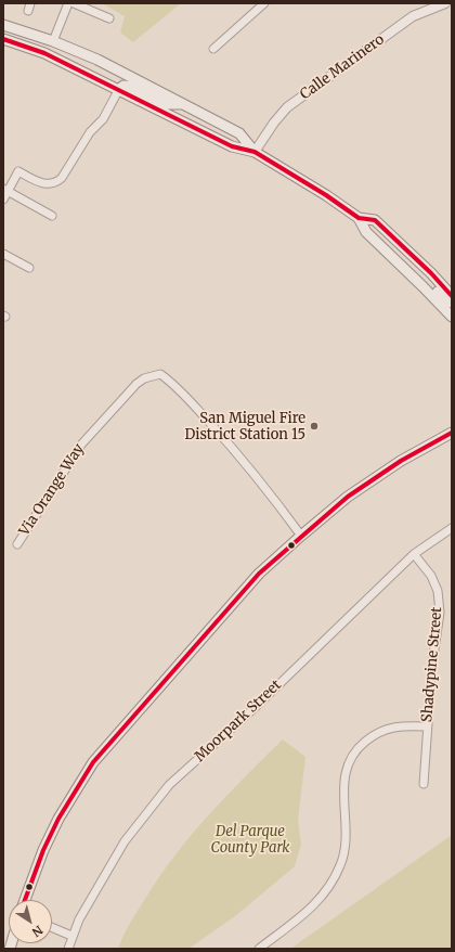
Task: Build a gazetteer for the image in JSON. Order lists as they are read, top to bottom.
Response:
{
  "streets": {
    "street": [
      "Calle Marinero",
      "Via Orange Way",
      "Shadypine Street",
      "Moorpark Street"
    ]
  },
  "crossings": [
    ["Shadypine Street", "Moorpark Street"]
  ],
  "parks": ["Del Parque County Park"],
  "places": ["San Miguel Fire District Station 15"],
  "north": "bottom right"
}
